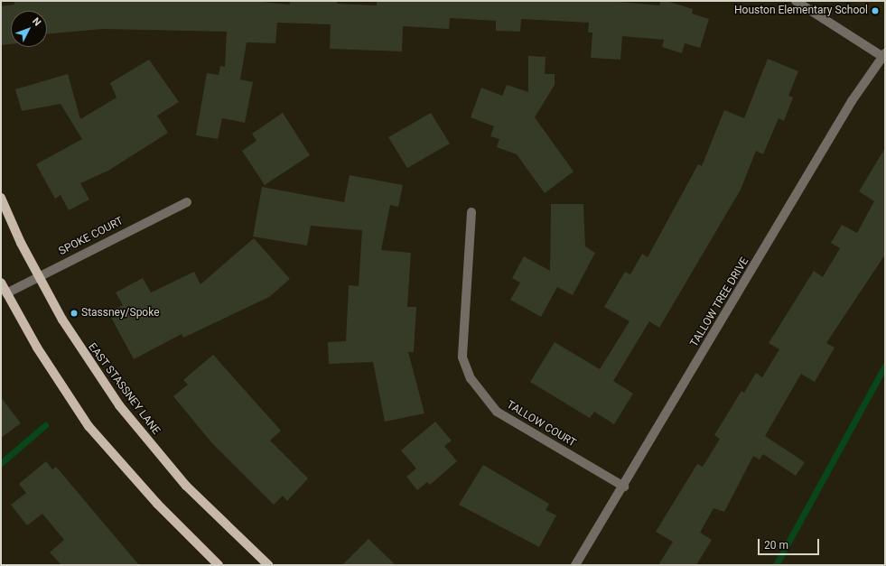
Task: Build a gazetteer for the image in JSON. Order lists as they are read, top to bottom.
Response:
{
  "streets": {
    "main road": ["EAST STASSNEY LANE"],
    "street": ["SPOKE COURT", "TALLOW TREE DRIVE", "TALLOW COURT"]
  },
  "crossings": [
    ["SPOKE COURT", "EAST STASSNEY LANE"],
    ["TALLOW TREE DRIVE", "TALLOW COURT"]
  ],
  "places": ["Houston Elementary School", "Stassney/Spoke"],
  "scale_bar": "20 m",
  "north": "top right"
}
